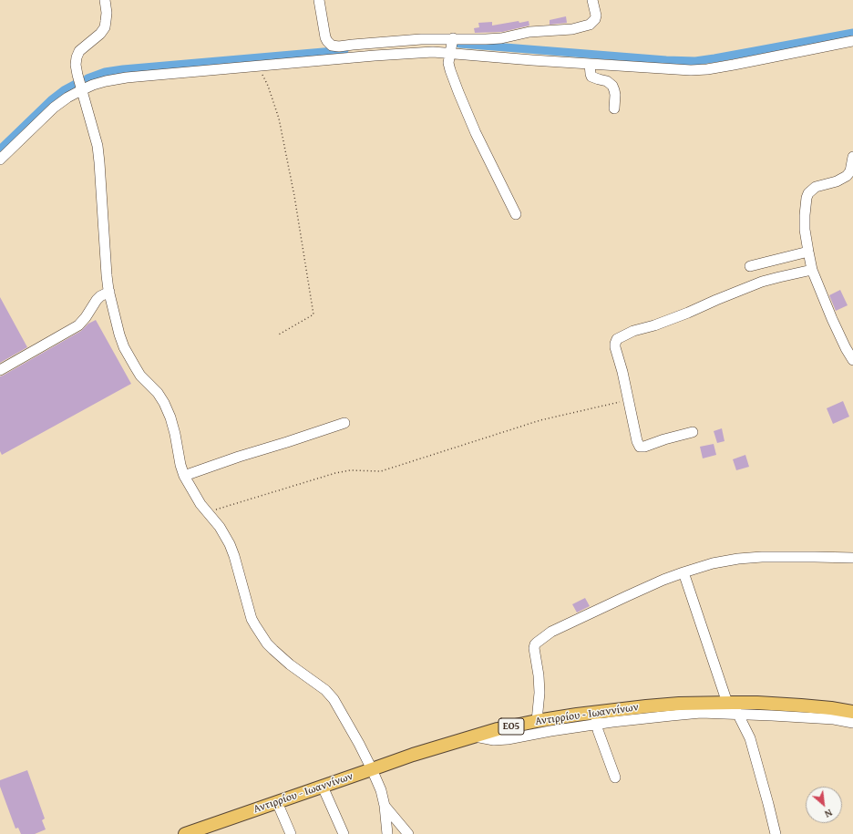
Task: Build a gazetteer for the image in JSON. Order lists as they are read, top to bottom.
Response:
{
  "streets": {
    "main road": ["Αντιρρίου - Ιωαννίνων", "ΕΟ5"]
  },
  "north": "bottom right"
}
